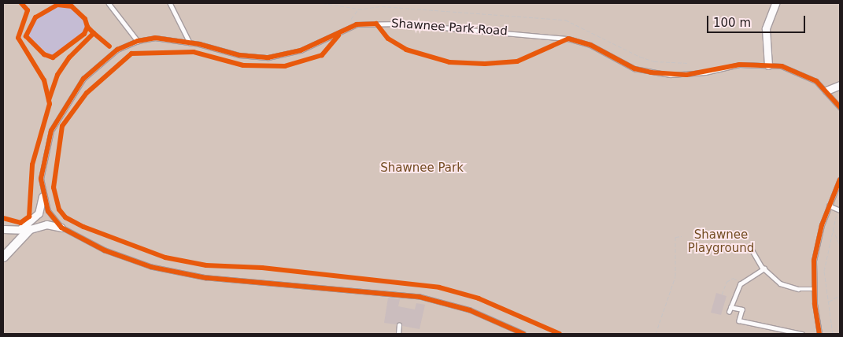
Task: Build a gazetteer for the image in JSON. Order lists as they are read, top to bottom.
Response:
{
  "streets": {
    "street": ["Shawnee Park Road"]
  },
  "parks": ["Shawnee Park", "Shawnee Playground"],
  "scale_bar": "100 m"
}
